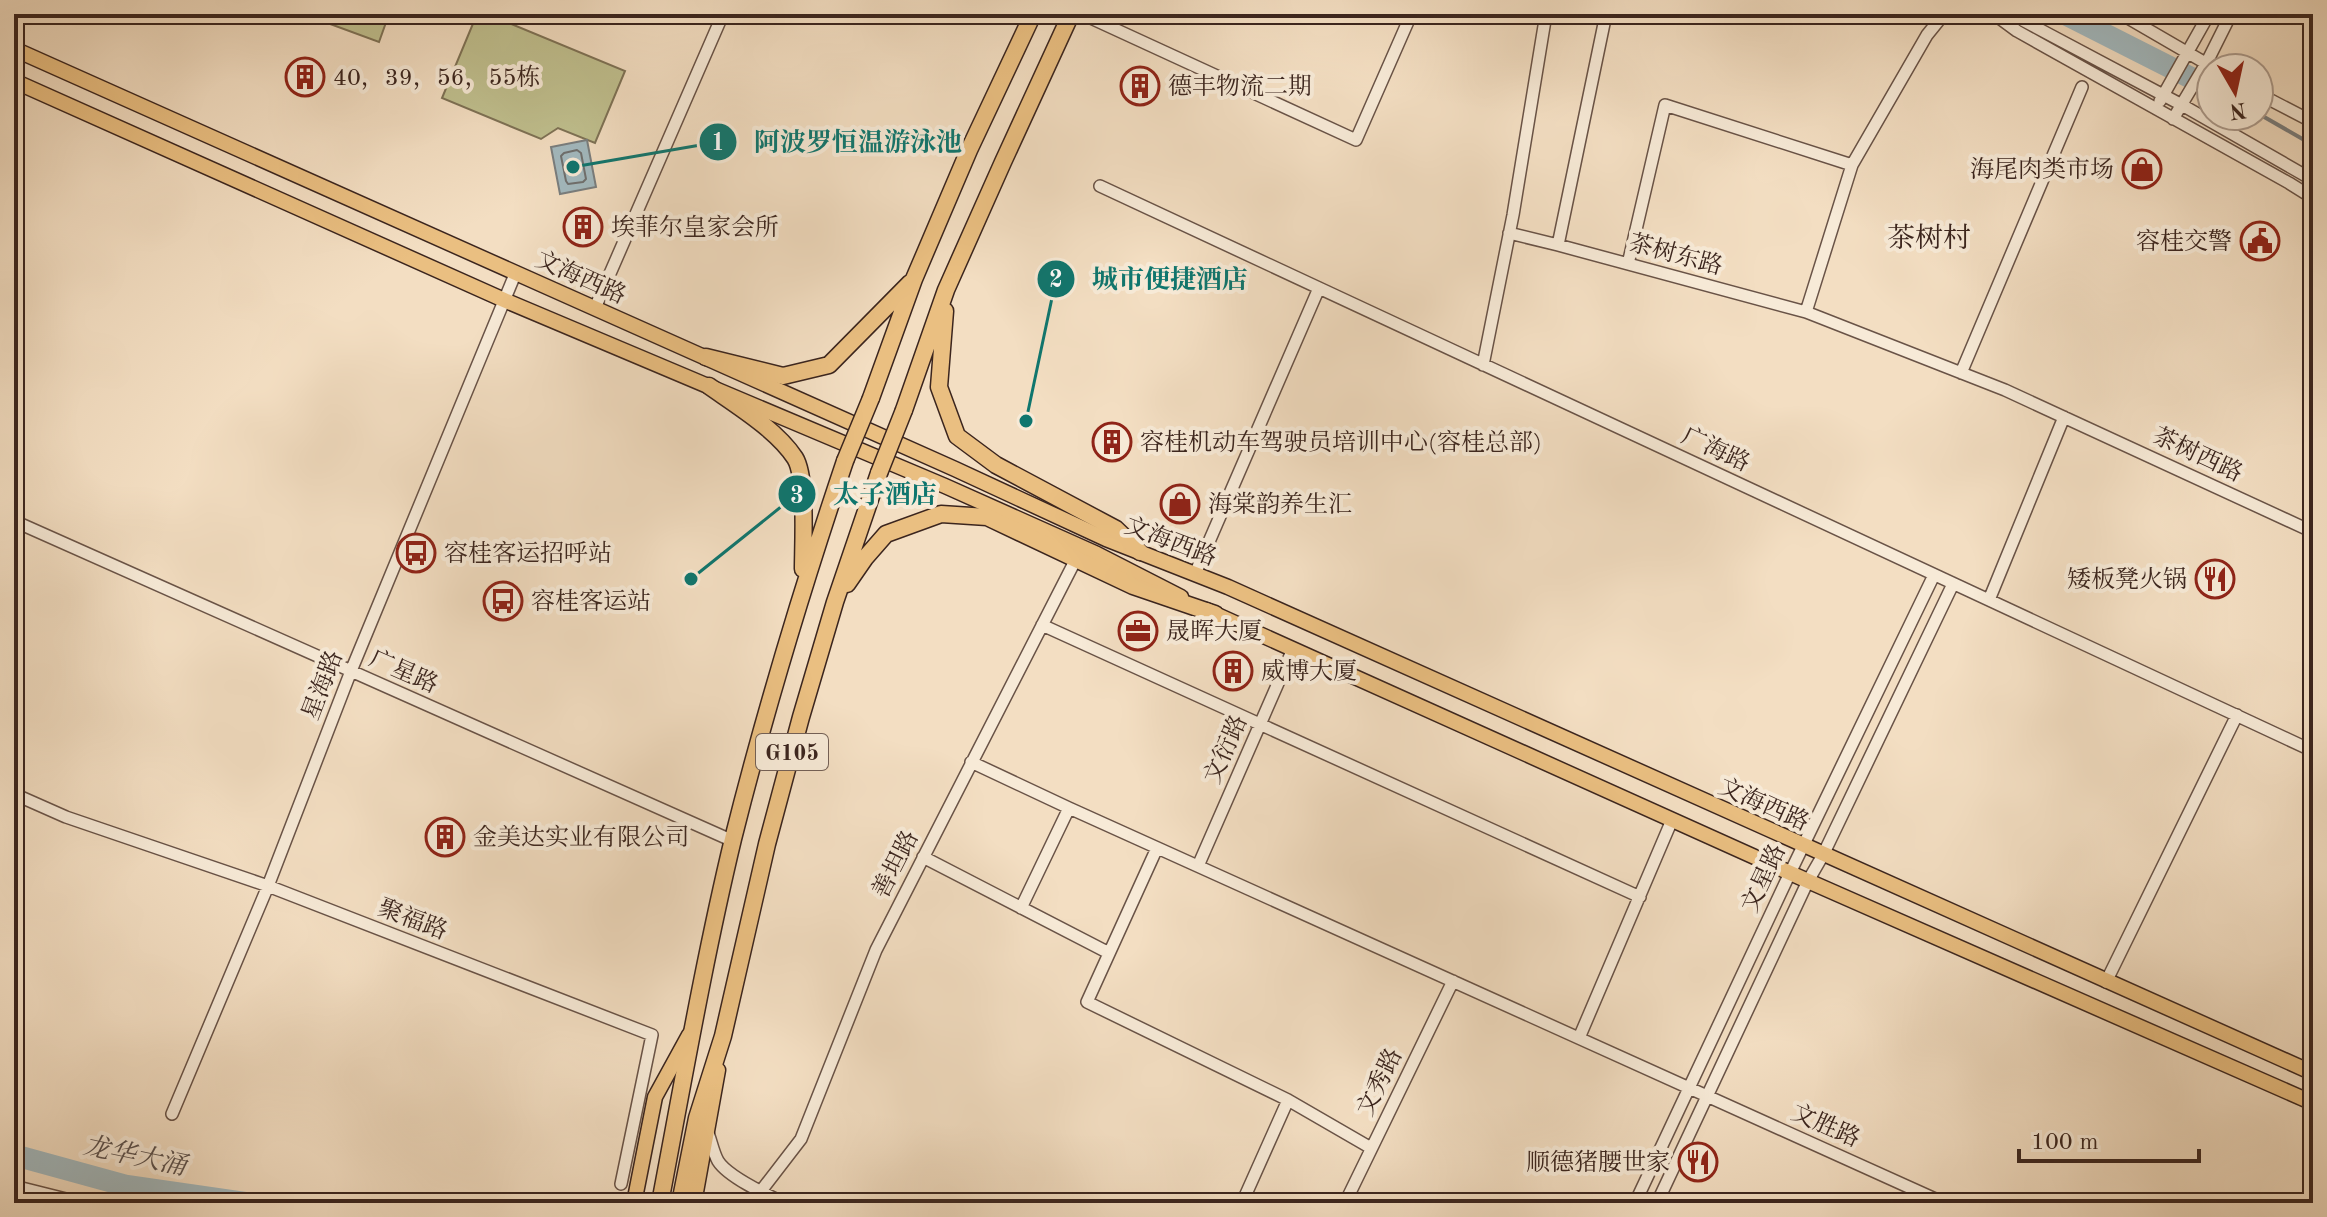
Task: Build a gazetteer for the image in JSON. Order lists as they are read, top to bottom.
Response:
{
  "streets": {
    "highway": ["G105"],
    "main road": ["文海西路"],
    "street": [
      "茶树东路",
      "广海路",
      "茶树西路",
      "广星路",
      "星海路",
      "文衍路",
      "善坦路",
      "文星路",
      "聚福路",
      "文秀路",
      "文胜路"
    ]
  },
  "crossings": [
    ["茶树东路", "茶树西路"],
    ["文海西路", "星海路"],
    ["文海西路", "文衍路"],
    ["文海西路", "文星路"],
    ["广海路", "文星路"],
    ["广星路", "星海路"],
    ["星海路", "聚福路"],
    ["文衍路", "文胜路"],
    ["善坦路", "文胜路"],
    ["文星路", "文胜路"],
    ["文秀路", "文胜路"]
  ],
  "districts": ["茶树村"],
  "water": ["龙华大涌"],
  "places": {
    "building": [
      "40，39，56，55栋",
      "德丰物流二期",
      "埃菲尔皇家会所",
      "容桂机动车驾驶员培训中心(容桂总部)",
      "威博大厦",
      "金美达实业有限公司"
    ],
    "other": ["阿波罗恒温游泳池", "城市便捷酒店", "太子酒店"],
    "shop": ["海尾肉类市场", "海棠韵养生汇"],
    "public building": ["容桂交警"],
    "bus stop": ["容桂客运招呼站", "容桂客运站"],
    "restaurant": ["矮板凳火锅", "顺德猪腰世家"],
    "office": ["晟晖大厦"]
  },
  "scale_bar": "100 m",
  "north": "bottom"
}
